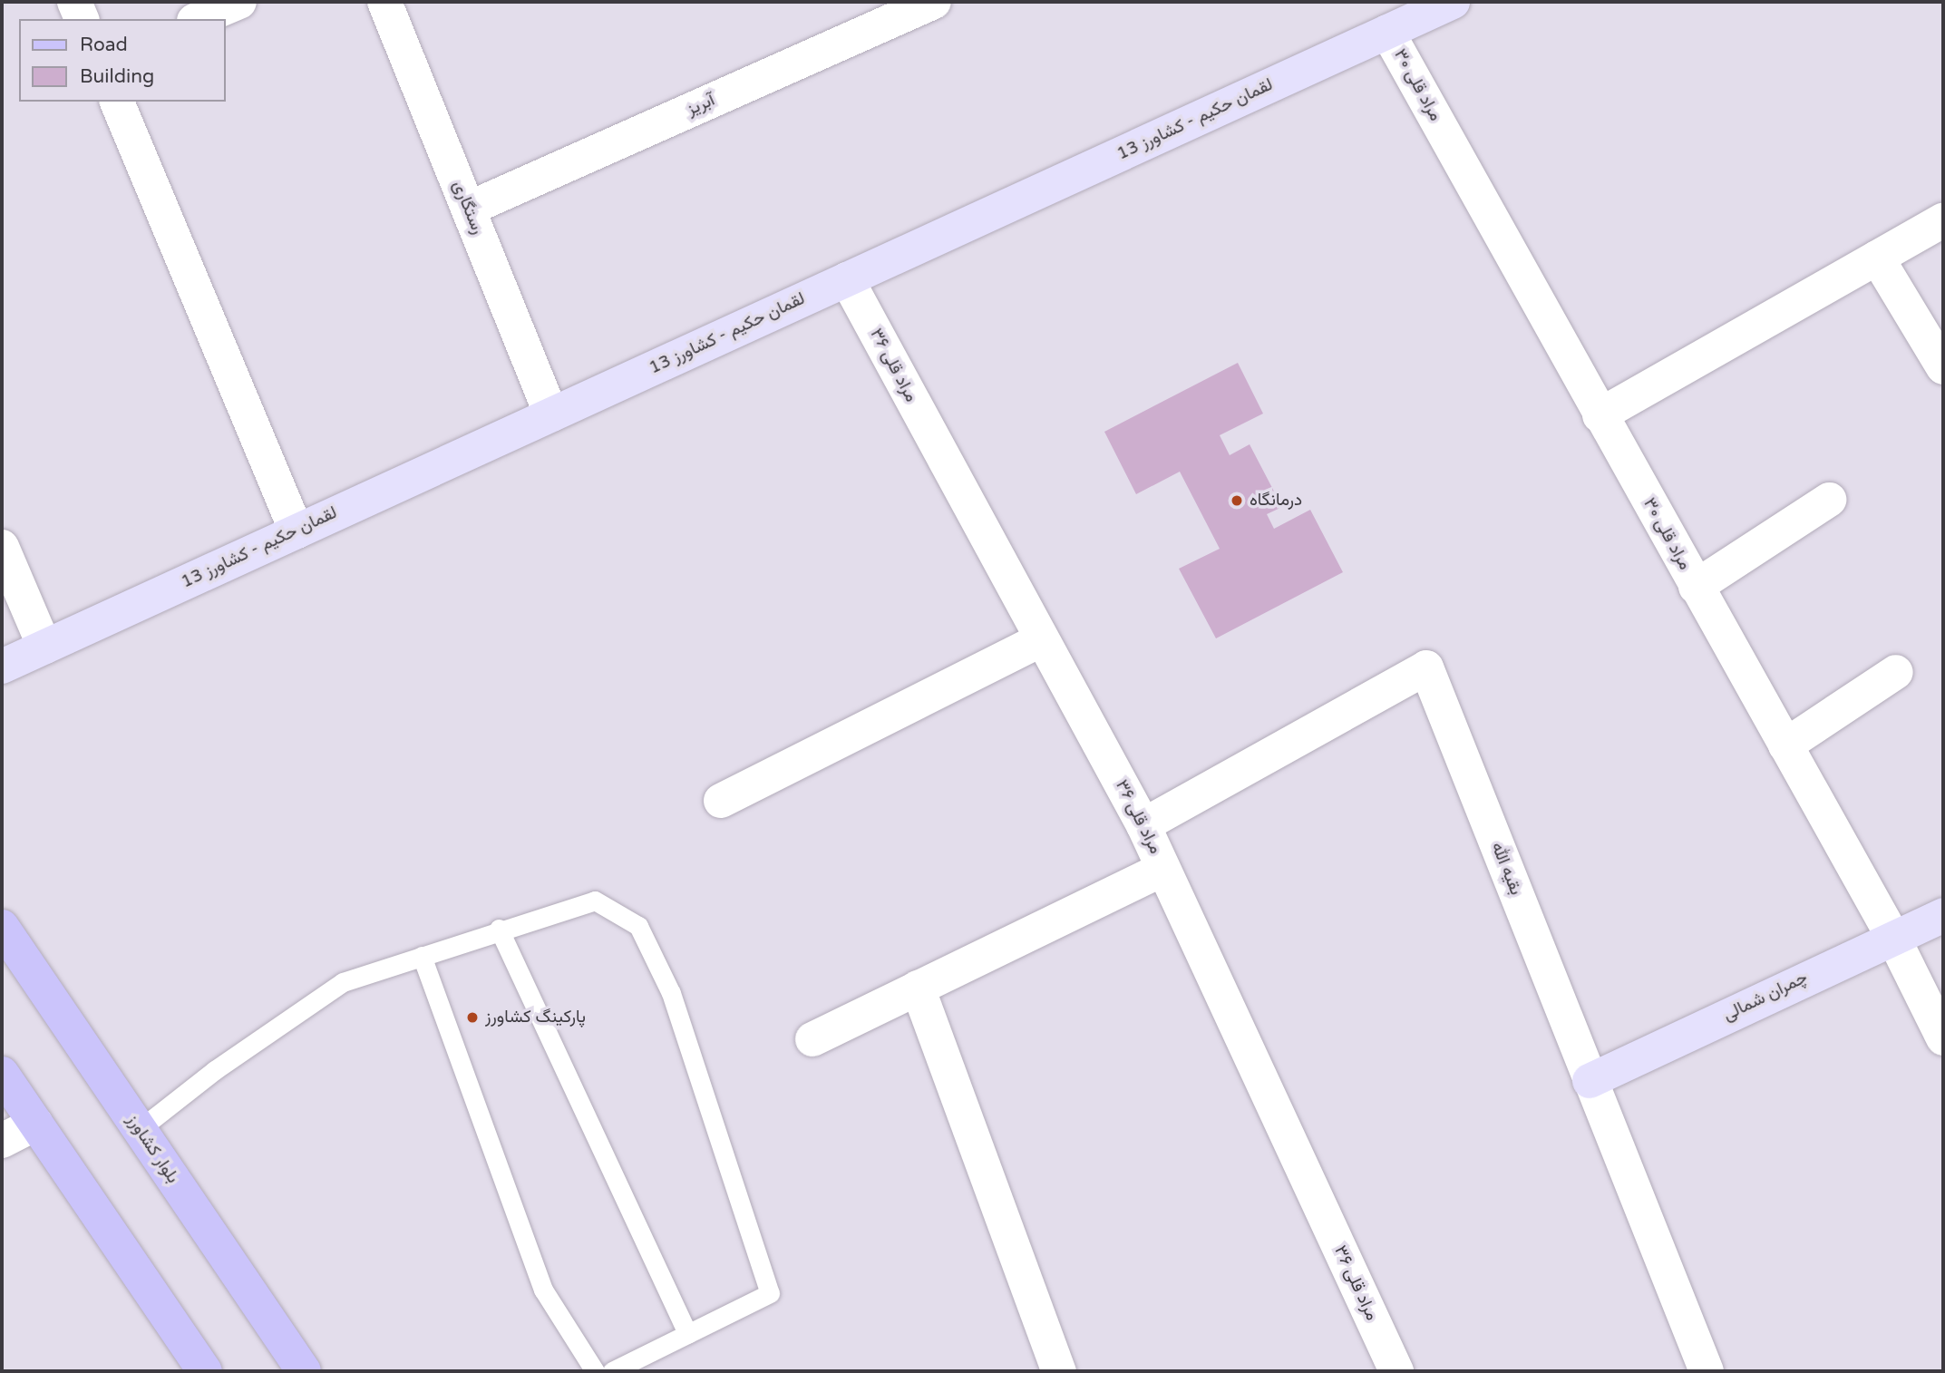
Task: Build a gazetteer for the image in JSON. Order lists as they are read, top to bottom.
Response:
{
  "streets": {
    "main road": ["بلوار کشاورز"],
    "street": [
      "مراد قلی ۳۰",
      "آبریز",
      "لقمان حکیم - کشاورز 13",
      "رستگاری",
      "مراد قلی ۳۶",
      "بقیه الله",
      "چمران شمالی"
    ]
  },
  "crossings": [
    ["مراد قلی ۳۰", "لقمان حکیم - کشاورز 13"],
    ["مراد قلی ۳۰", "چمران شمالی"],
    ["آبریز", "رستگاری"],
    ["لقمان حکیم - کشاورز 13", "رستگاری"],
    ["لقمان حکیم - کشاورز 13", "مراد قلی ۳۶"],
    ["مراد قلی ۳۶", "بقیه الله"],
    ["بقیه الله", "چمران شمالی"]
  ],
  "places": ["درمانگاه", "پارکینگ کشاورز"],
  "legend": ["Road", "Building"]
}
